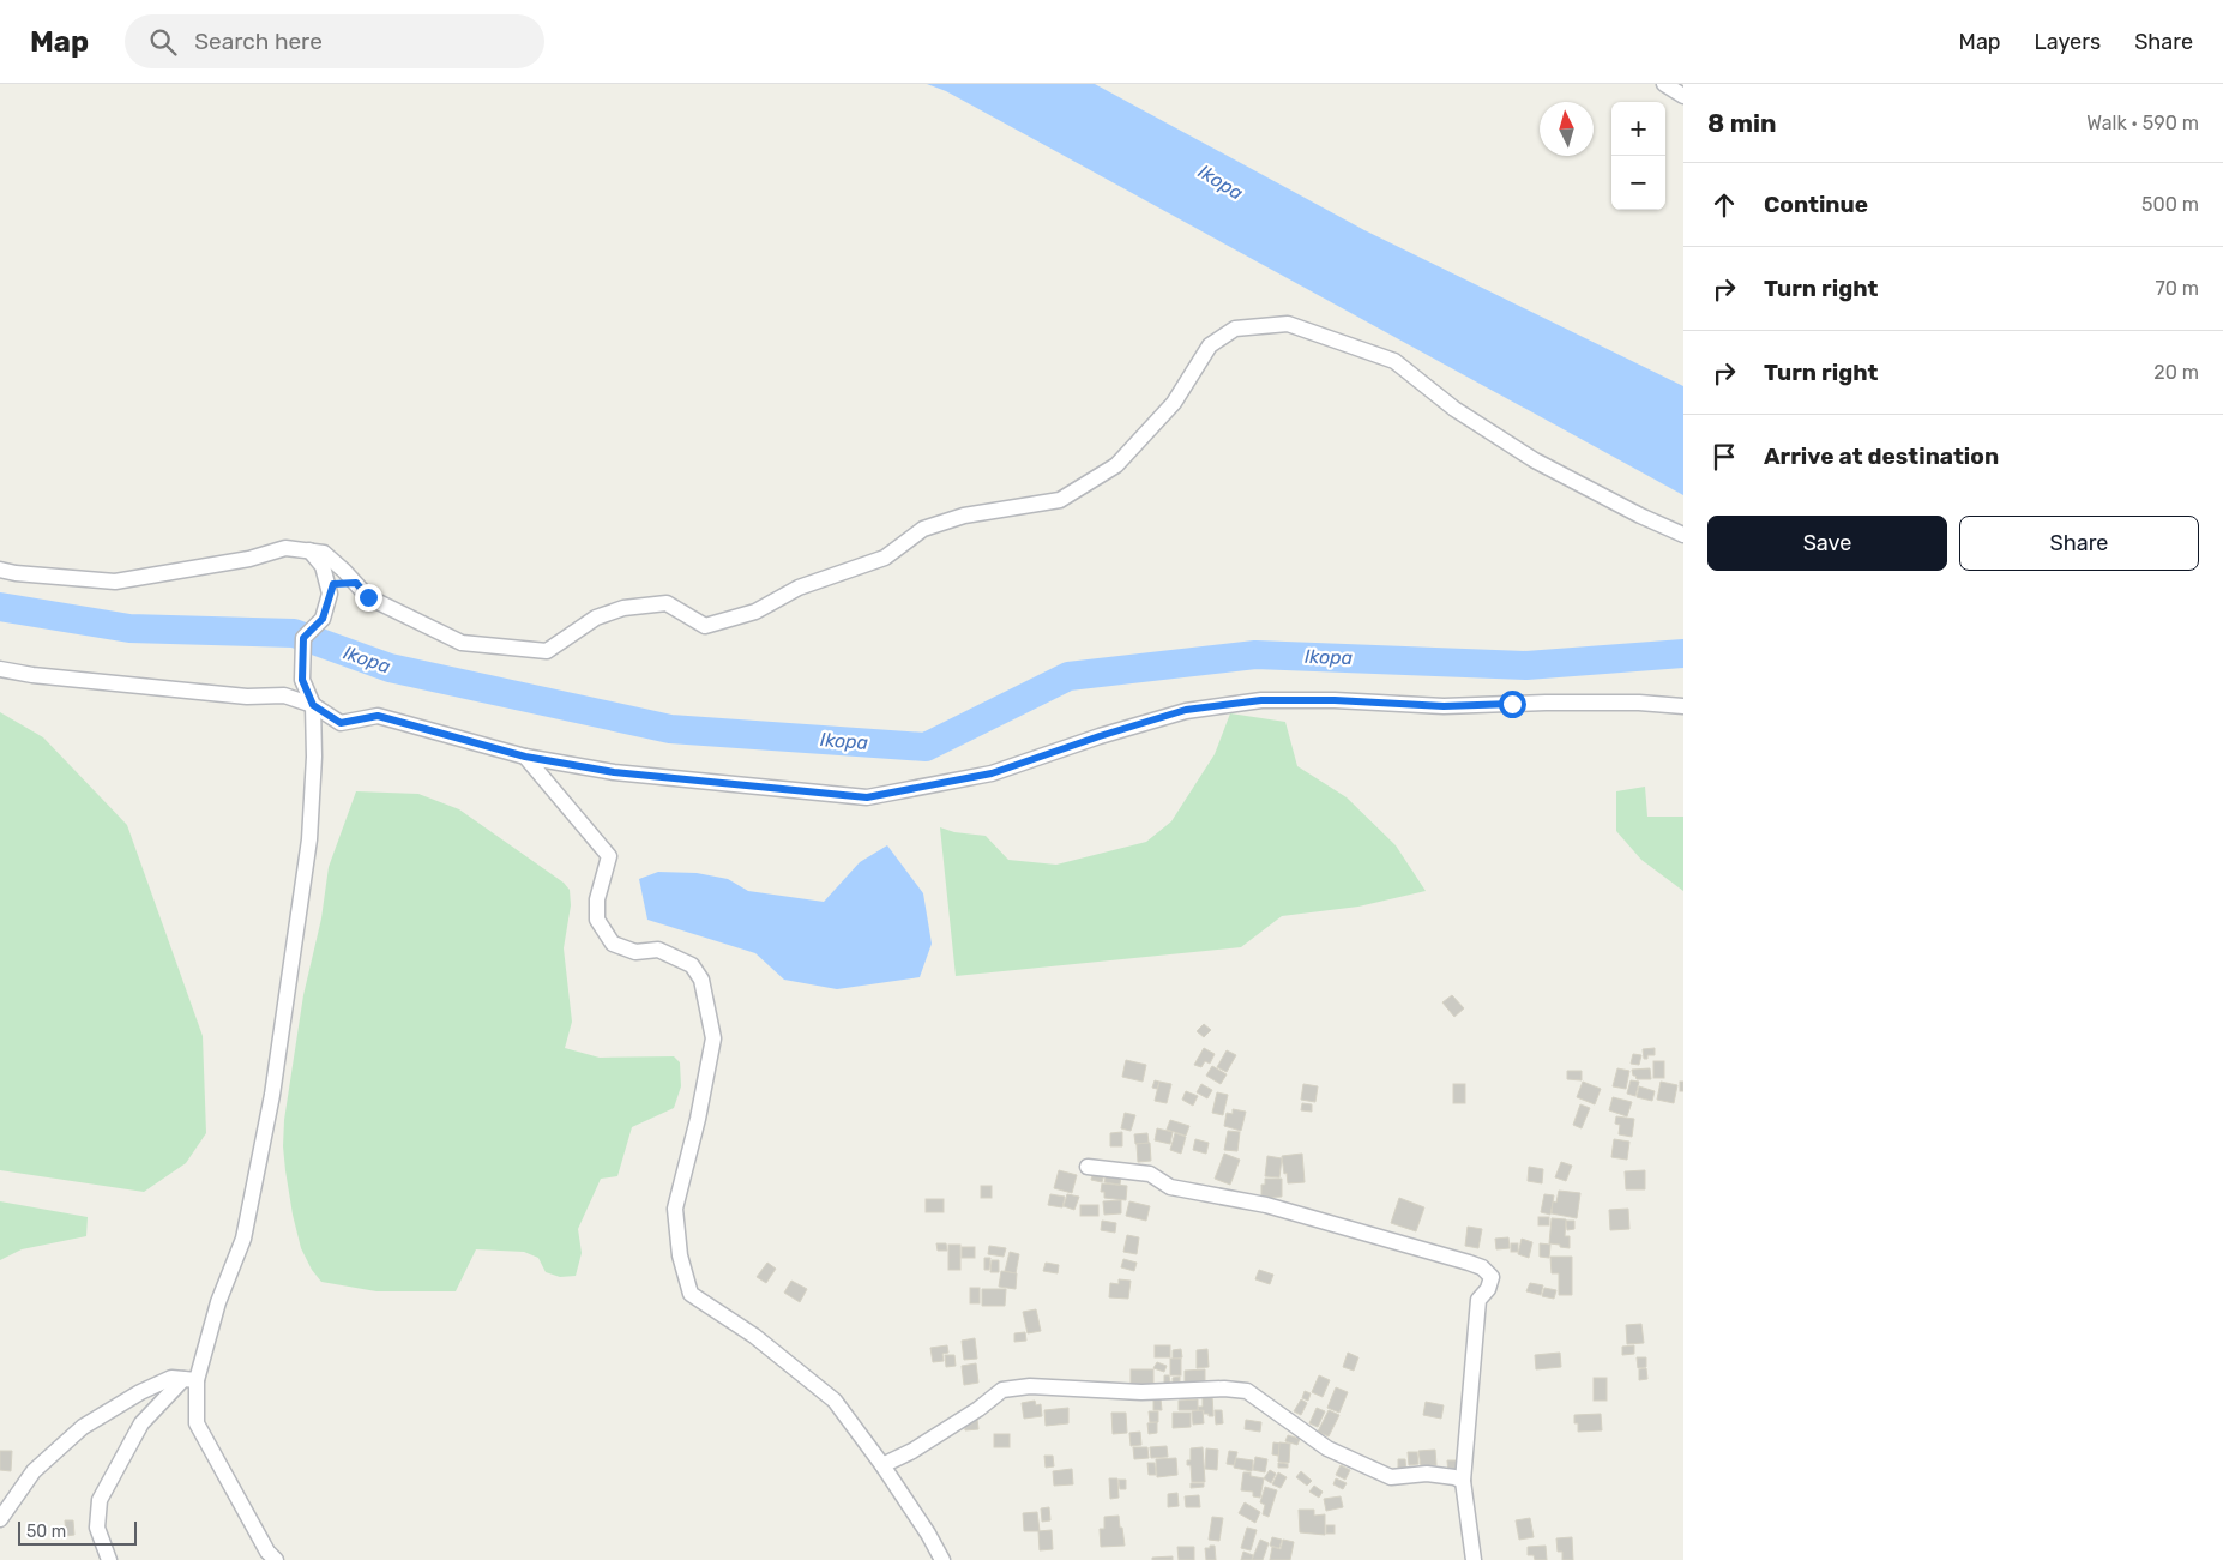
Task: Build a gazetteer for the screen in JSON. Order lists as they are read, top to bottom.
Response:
{
  "water": ["Ikopa"],
  "scale_bar": "50 m",
  "north": "top",
  "page": {
    "header": "Map",
    "search": "Search here",
    "nav": ["Map", "Layers", "Share"],
    "heading": ["8 min", "Walk · 590 m"],
    "map_buttons": ["+", "−"],
    "list": [
      ["Continue", "500 m"],
      ["Turn right", "70 m"],
      ["Turn right", "20 m"],
      "Arrive at destination"
    ],
    "buttons": ["Save", "Share"],
    "scale": "50 m"
  }
}
